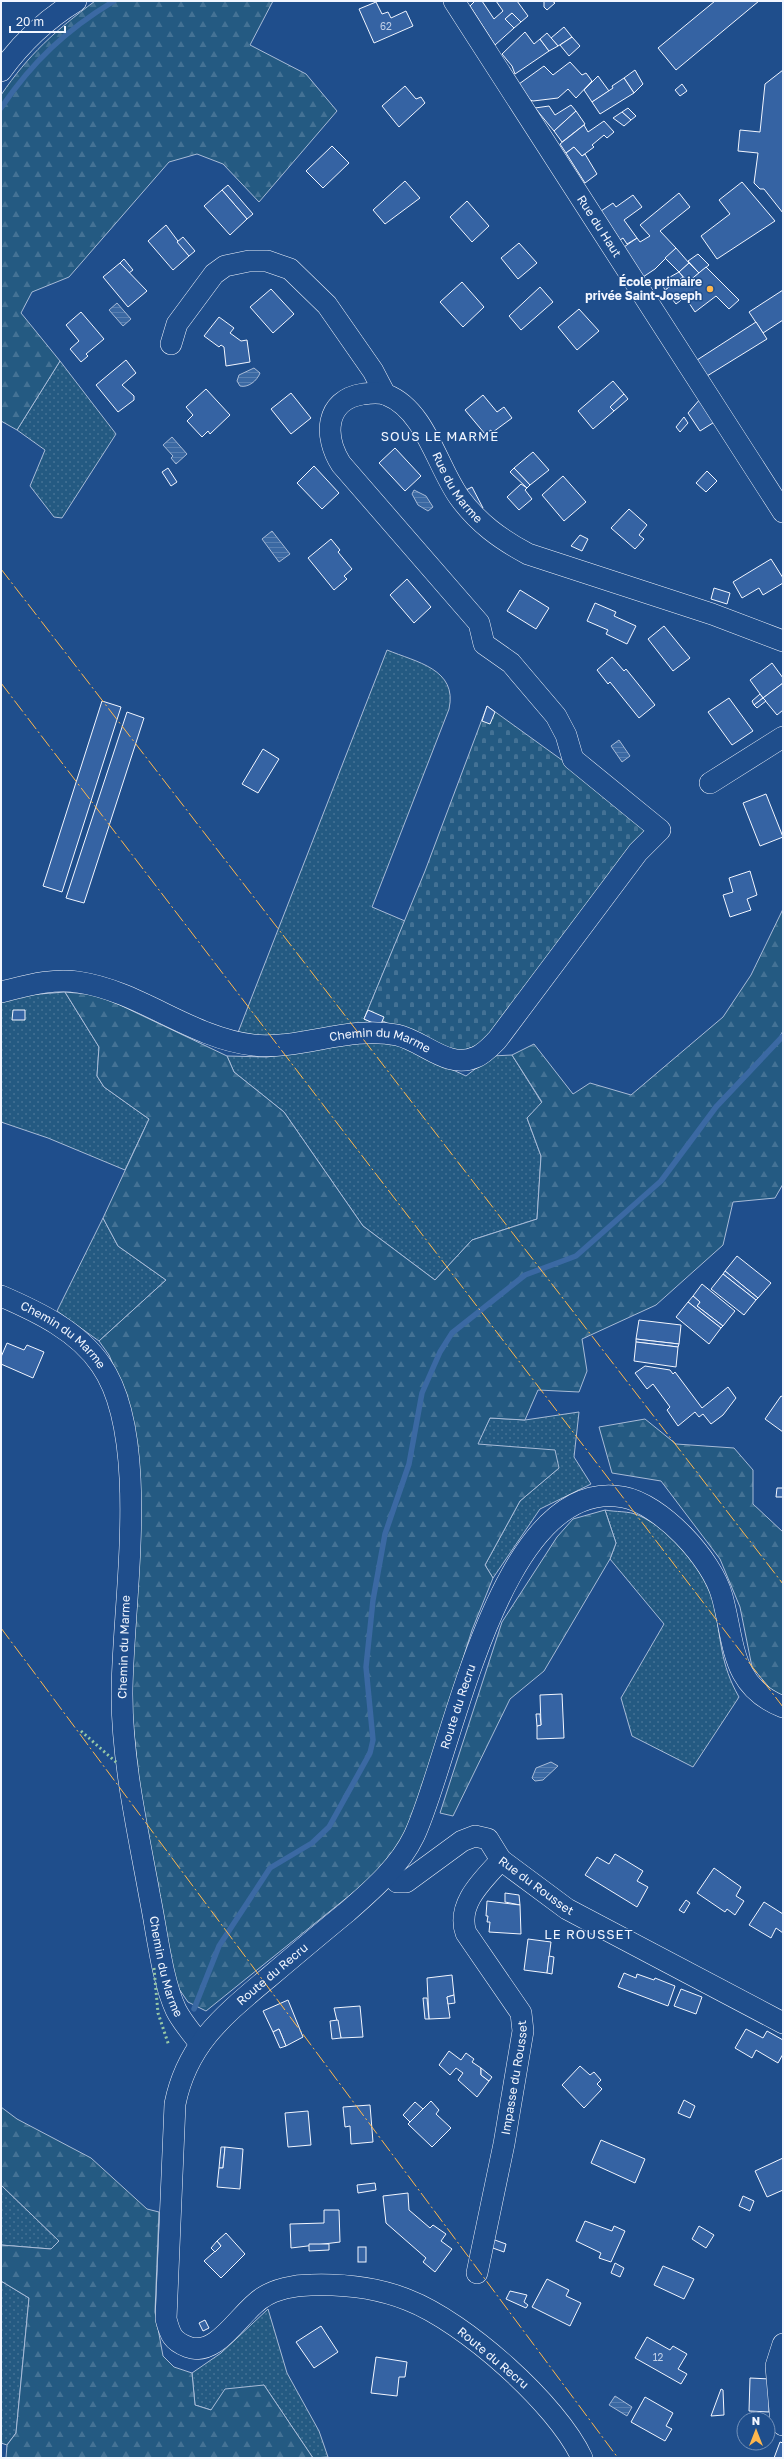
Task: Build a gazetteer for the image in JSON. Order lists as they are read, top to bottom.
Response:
{
  "streets": {
    "street": [
      "Rue du Haut",
      "Rue du Marme",
      "Chemin du Marme",
      "Route du Recru",
      "Rue du Rousset",
      "Impasse du Rousset"
    ]
  },
  "crossings": [
    ["Rue du Marme", "Chemin du Marme"],
    ["Chemin du Marme", "Route du Recru"],
    ["Route du Recru", "Rue du Rousset"],
    ["Rue du Rousset", "Impasse du Rousset"]
  ],
  "districts": ["SOUS LE MARME", "LE ROUSSET"],
  "places": ["École primaire privée Saint-Joseph"],
  "house_numbers": ["62", "12"],
  "scale_bar": "20 m",
  "north": "top"
}
